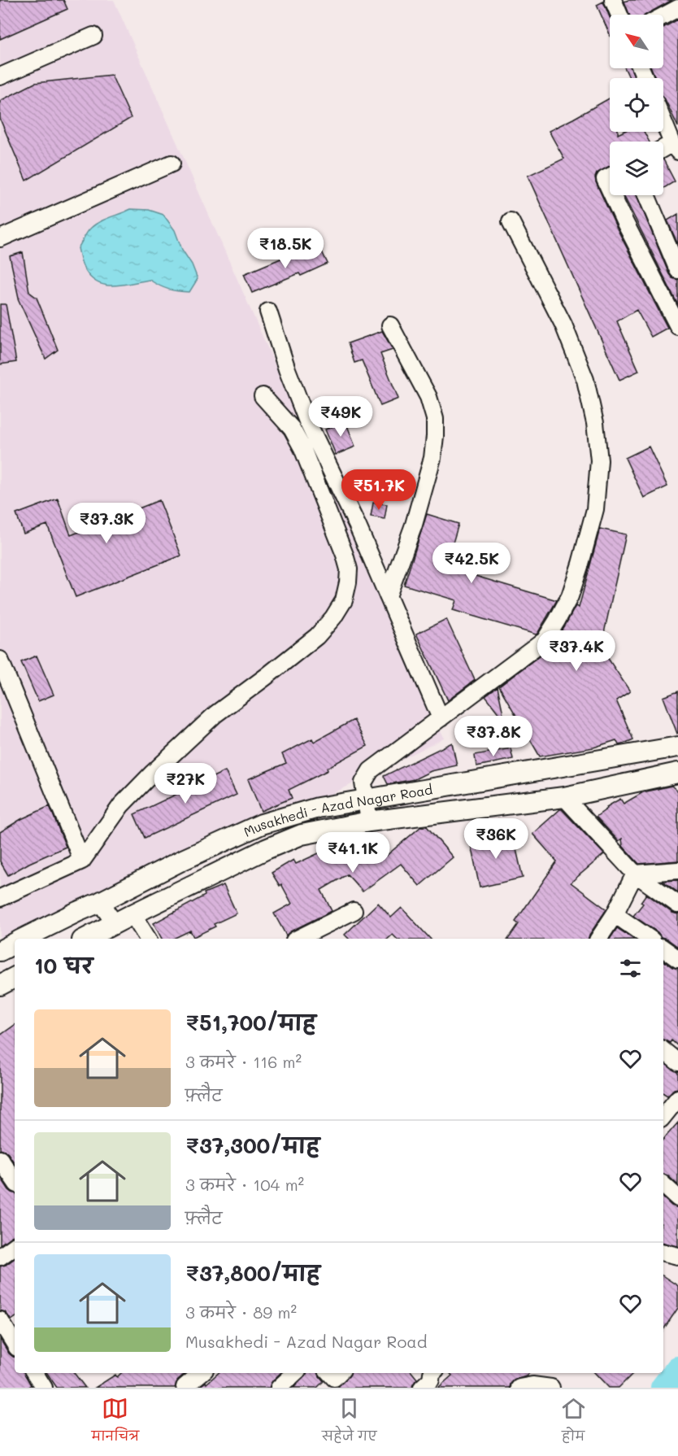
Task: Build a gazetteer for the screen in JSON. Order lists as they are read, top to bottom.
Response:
{
  "streets": {
    "main road": ["Musakhedi - Azad Nagar Road"]
  },
  "north": "top left",
  "page": {
    "price": [
      "₹18.5K",
      "₹49K",
      "₹51.7K",
      "₹37.3K",
      "₹42.5K",
      "₹37.4K",
      "₹37.8K",
      "₹27K",
      "₹36K",
      "₹41.1K"
    ],
    "heading": "10 घर",
    "list": [
      {
        "name": "₹51,700/माह",
        "note": "3 कमरे · 116 m² · फ़्लैट"
      },
      {
        "name": "₹37,300/माह",
        "note": "3 कमरे · 104 m² · फ़्लैट"
      },
      {
        "name": "₹37,800/माह",
        "note": "3 कमरे · 89 m² · Musakhedi - Azad Nagar Road"
      }
    ],
    "tabs": ["मानचित्र", "सहेजे गए", "होम"]
  }
}
